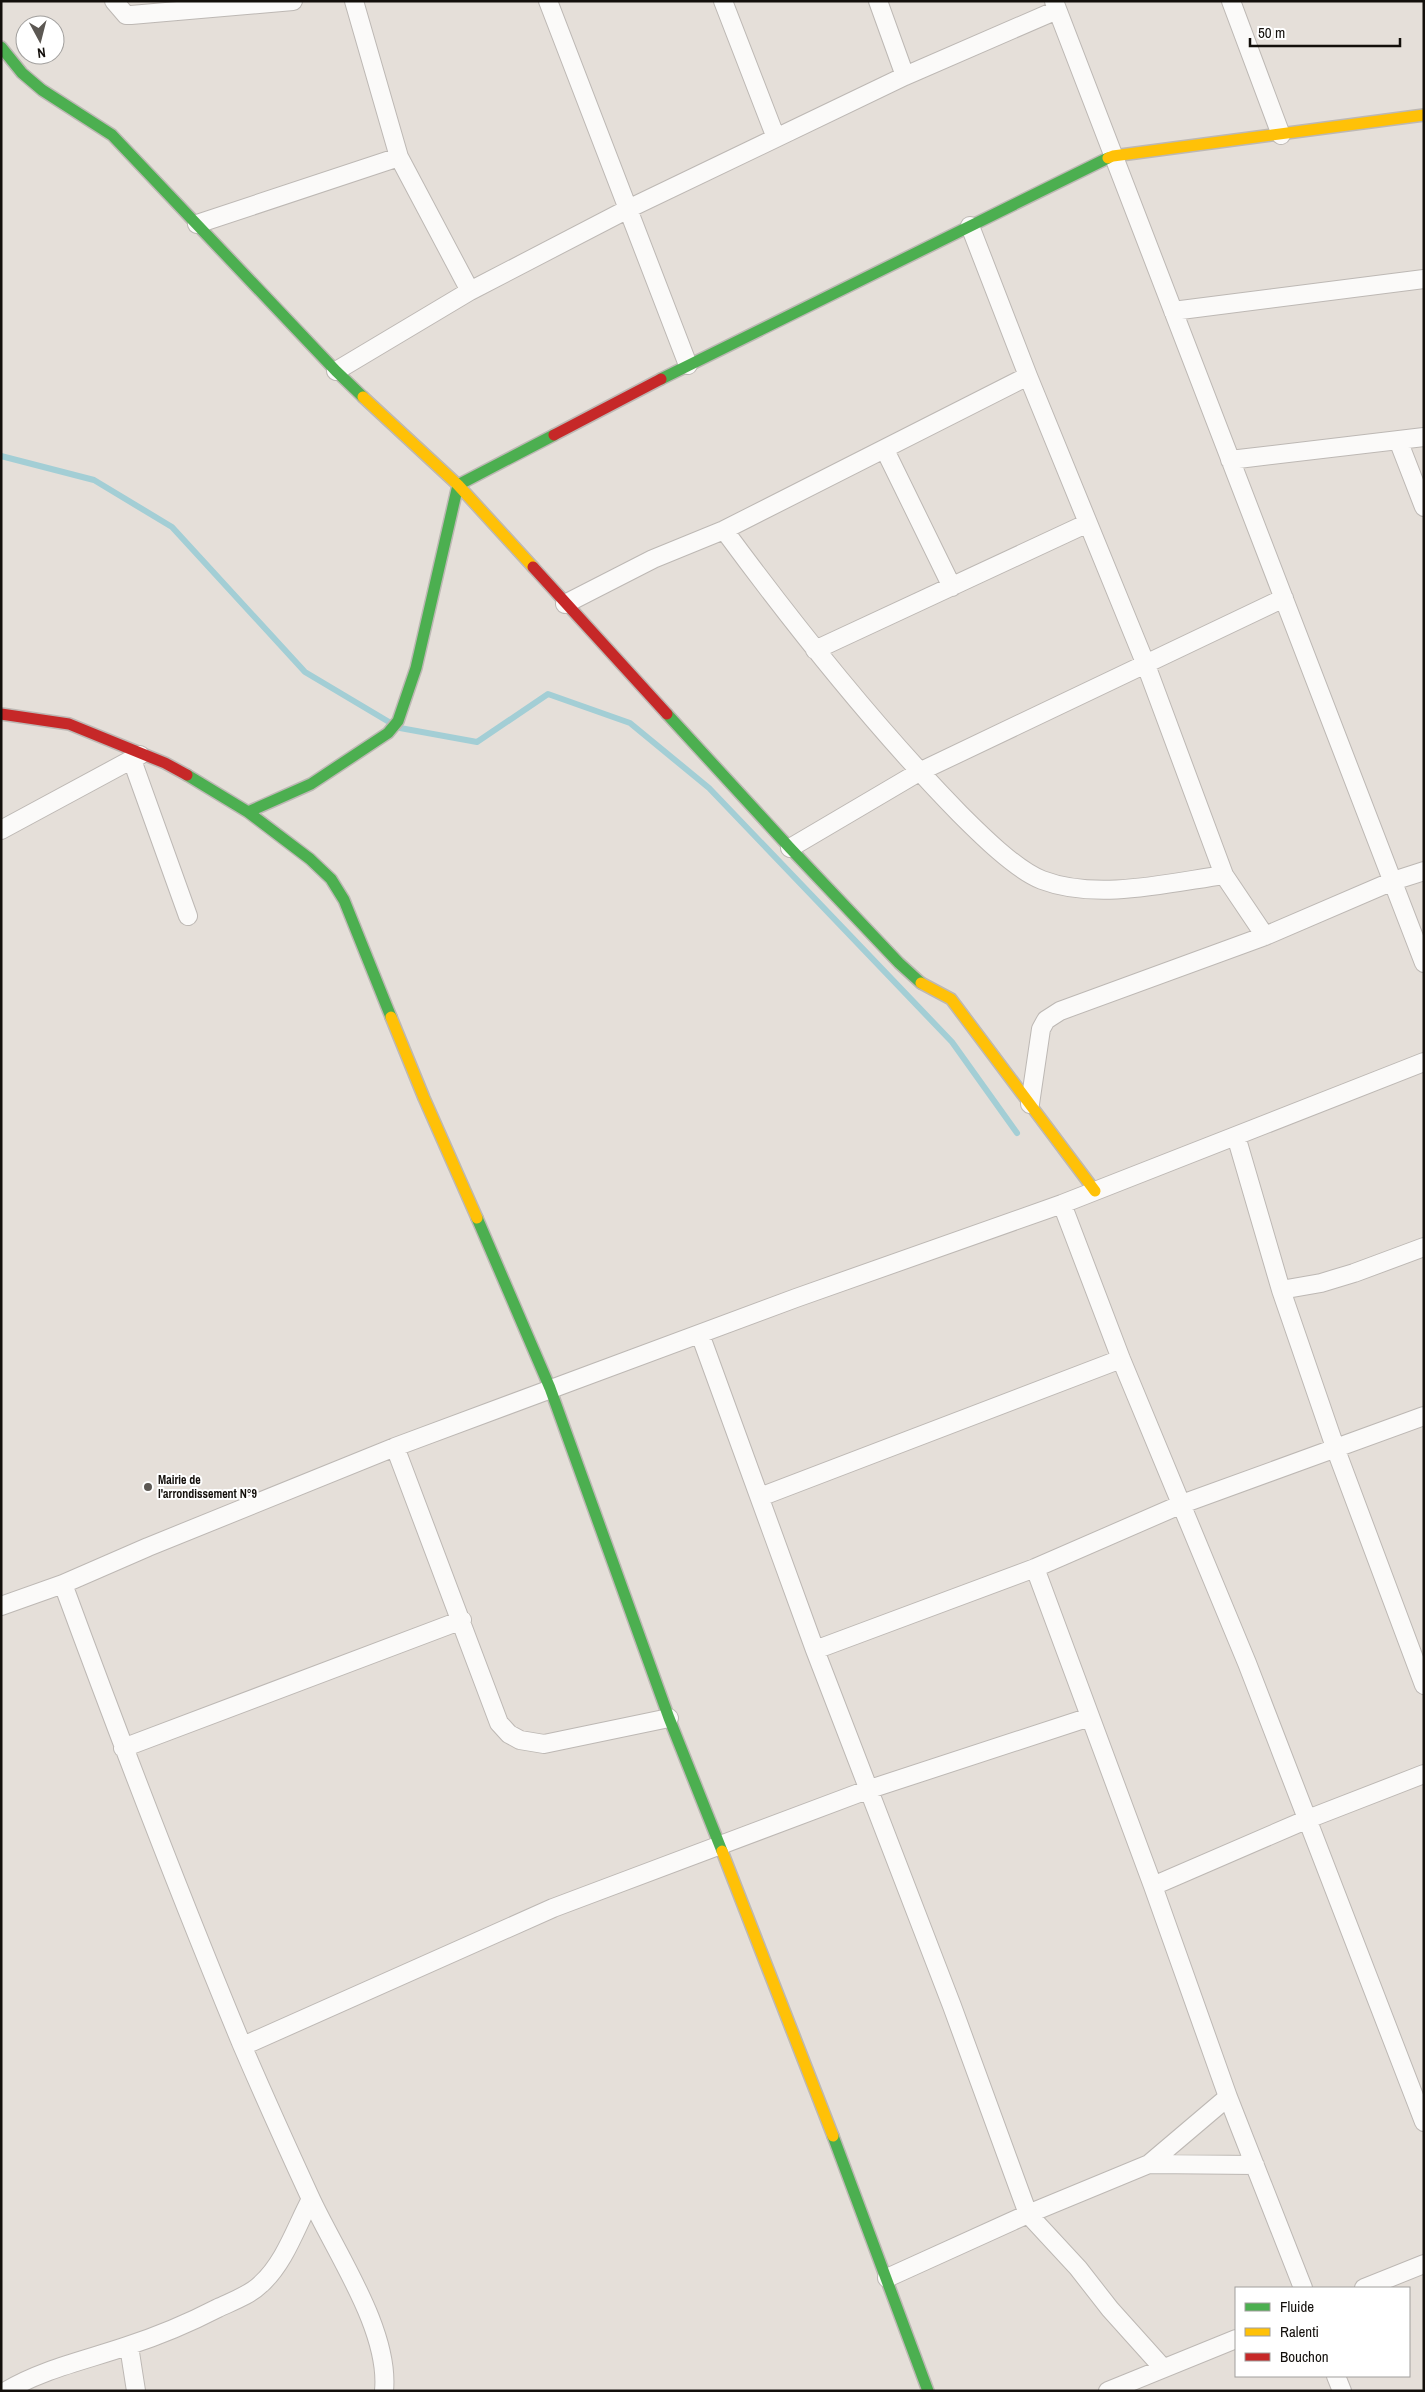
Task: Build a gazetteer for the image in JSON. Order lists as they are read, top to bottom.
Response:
{
  "places": ["Mairie de l'arrondissement N°9"],
  "legend": ["Fluide", "Ralenti", "Bouchon"],
  "scale_bar": "50 m",
  "north": "bottom"
}
